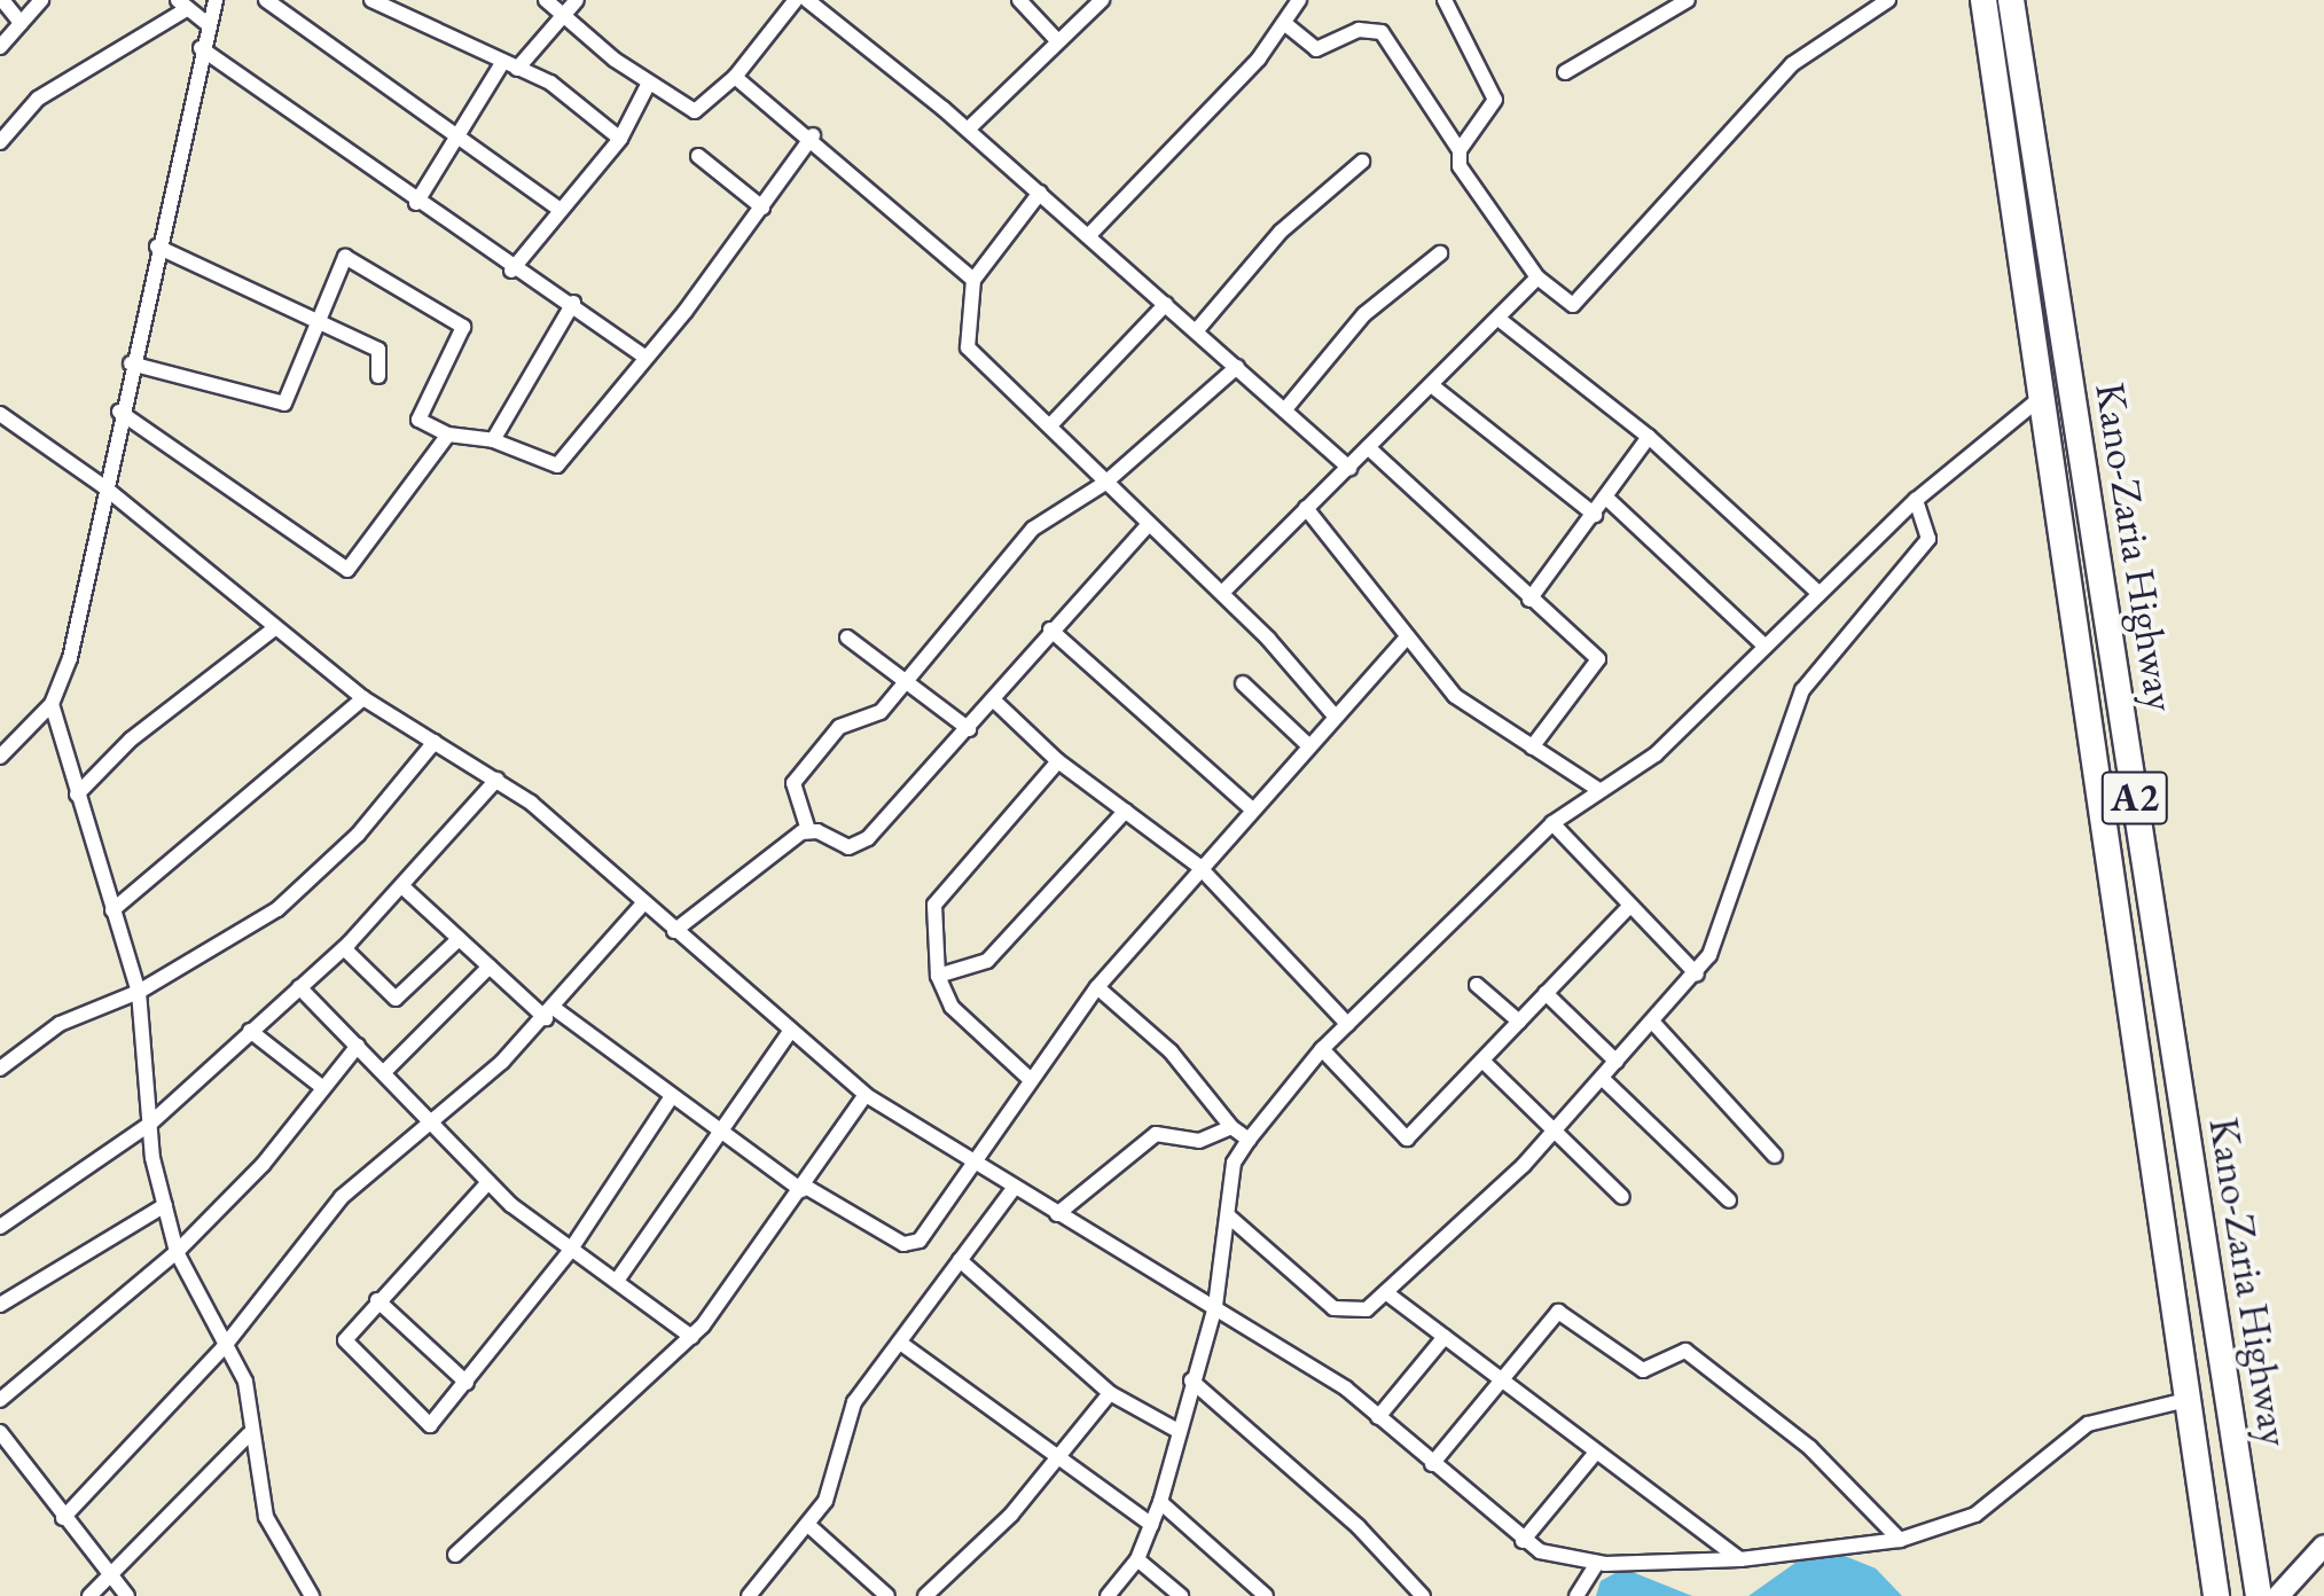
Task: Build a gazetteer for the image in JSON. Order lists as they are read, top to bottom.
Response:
{
  "streets": {
    "highway": ["Kano-Zaria Highway", "A2"]
  }
}
